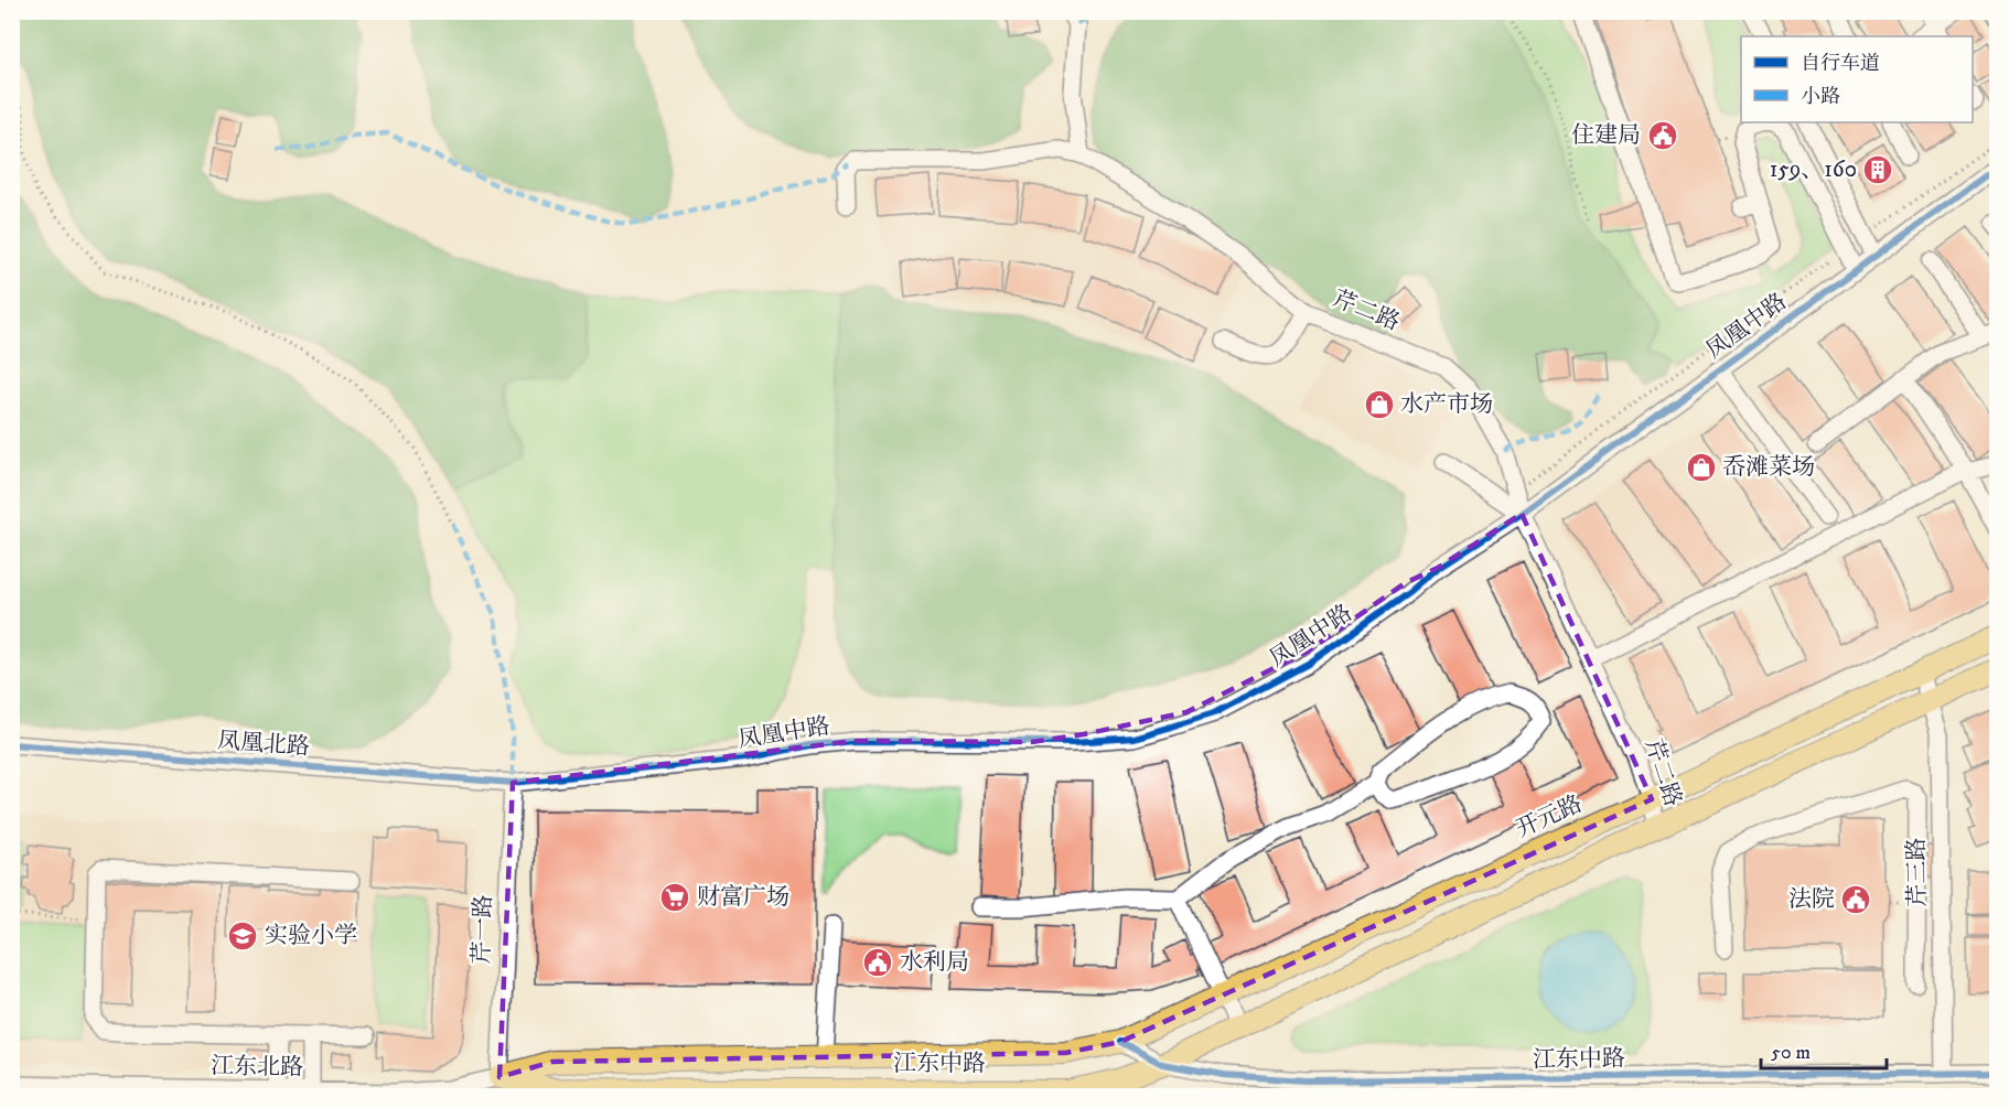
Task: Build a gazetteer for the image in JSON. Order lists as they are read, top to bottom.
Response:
{
  "streets": {
    "main road": ["开元路", "江东中路"],
    "street": [
      "芹二路",
      "凤凰中路",
      "凤凰北路",
      "芹三路",
      "芹一路",
      "江东北路"
    ]
  },
  "crossings": [
    ["芹二路", "凤凰中路"],
    ["芹二路", "开元路"],
    ["凤凰中路", "凤凰北路"],
    ["凤凰中路", "芹一路"],
    ["凤凰北路", "芹一路"],
    ["开元路", "芹三路"],
    ["开元路", "江东中路"],
    ["芹三路", "江东中路"],
    ["芹一路", "江东中路"],
    ["芹一路", "江东北路"],
    ["江东中路", "江东北路"]
  ],
  "places": {
    "public building": ["住建局", "法院", "水利局"],
    "building": ["159、160"],
    "shop": ["水产市场", "岙滩菜场"],
    "supermarket": ["财富广场"],
    "school or university": ["实验小学"]
  },
  "legend": ["自行车道", "小路"],
  "scale_bar": "50 m"
}
